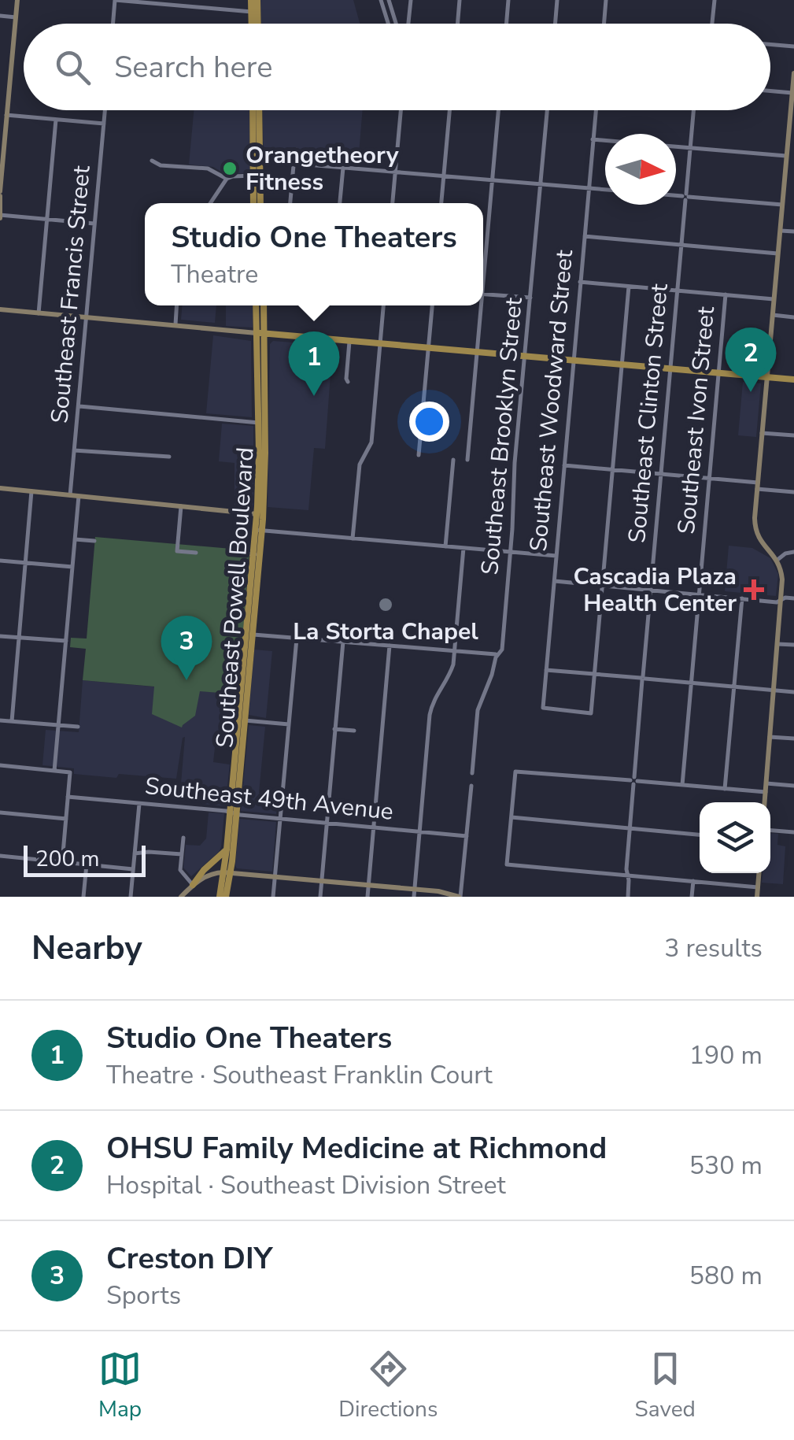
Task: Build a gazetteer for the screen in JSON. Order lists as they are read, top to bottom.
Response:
{
  "streets": {
    "main road": ["Southeast Powell Boulevard"],
    "street": [
      "Southeast Francis Street",
      "Southeast Woodward Street",
      "Southeast Clinton Street",
      "Southeast Ivon Street",
      "Southeast Brooklyn Street",
      "Southeast 49th Avenue"
    ]
  },
  "crossings": [
    ["Southeast Powell Boulevard", "Southeast 49th Avenue"]
  ],
  "places": {
    "other": ["Orangetheory Fitness", "La Storta Chapel"],
    "health": ["Cascadia Plaza Health Center"]
  },
  "scale_bar": "200 m",
  "north": "right",
  "page": {
    "search": "Search here",
    "popup": ["Studio One Theaters", "Theatre"],
    "pins": ["2", "1", "3"],
    "scale": "200 m",
    "heading": ["Nearby", "3 results"],
    "list": [
      {
        "mark": "1",
        "name": "Studio One Theaters",
        "note": "Theatre · Southeast Franklin Court",
        "value": "190 m"
      },
      {
        "mark": "2",
        "name": "OHSU Family Medicine at Richmond",
        "note": "Hospital · Southeast Division Street",
        "value": "530 m"
      },
      {
        "mark": "3",
        "name": "Creston DIY",
        "note": "Sports",
        "value": "580 m"
      }
    ],
    "nav": ["Map", "Directions", "Saved"]
  }
}
